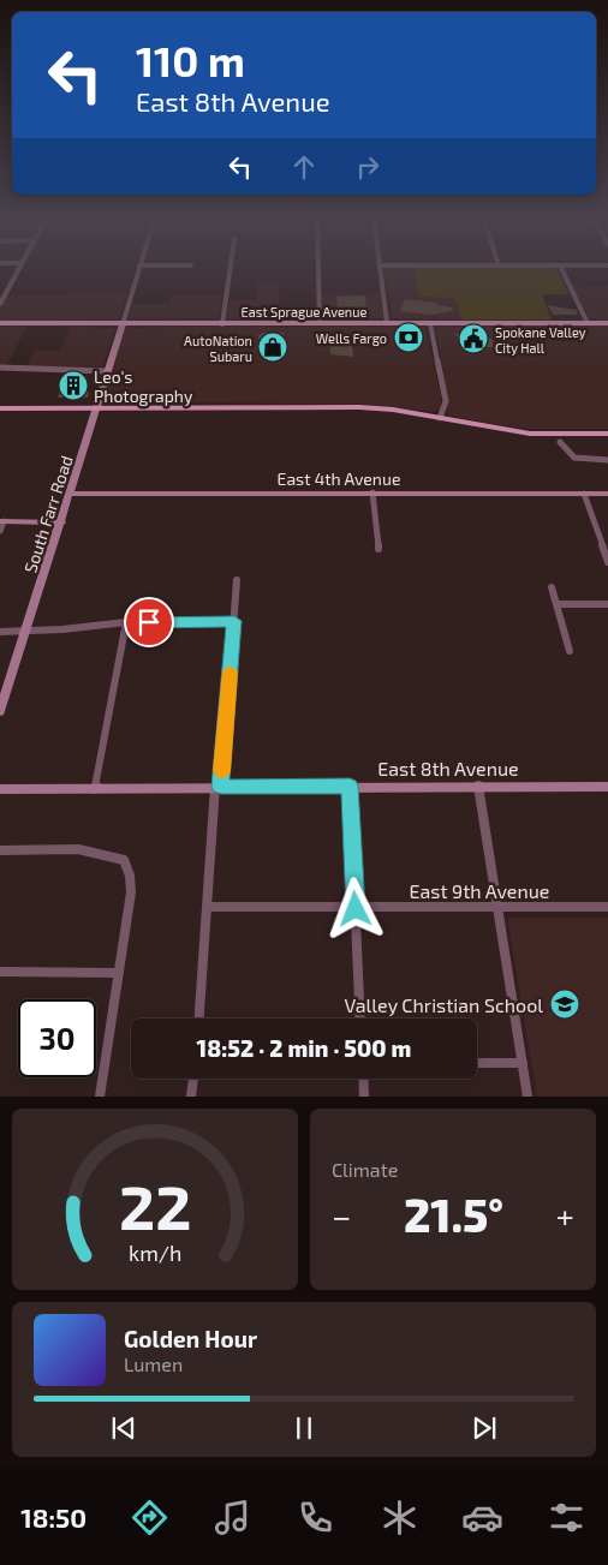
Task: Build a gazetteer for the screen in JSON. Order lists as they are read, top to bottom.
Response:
{
  "streets": {
    "main road": ["East Sprague Avenue"],
    "street": [
      "East 4th Avenue",
      "South Farr Road",
      "East 8th Avenue",
      "East 9th Avenue"
    ]
  },
  "crossings": [
    ["East Sprague Avenue", "South Farr Road"],
    ["East 4th Avenue", "South Farr Road"]
  ],
  "places": {
    "bank": ["Wells Fargo"],
    "public building": ["Spokane Valley City Hall"],
    "shop": ["AutoNation Subaru"],
    "building": ["Leo's Photography"],
    "school or university": ["Valley Christian School"]
  },
  "page": {
    "turn": ["110 m", "East 8th Avenue"],
    "limit": "30",
    "trip": "18:52 · 2 min · 500 m",
    "tile": "Climate",
    "heat": ["−", "21.5°", "+"],
    "song": ["Golden Hour", "Lumen"],
    "tabs": "18:50",
    "gauge": ["22", "km/h"]
  }
}
